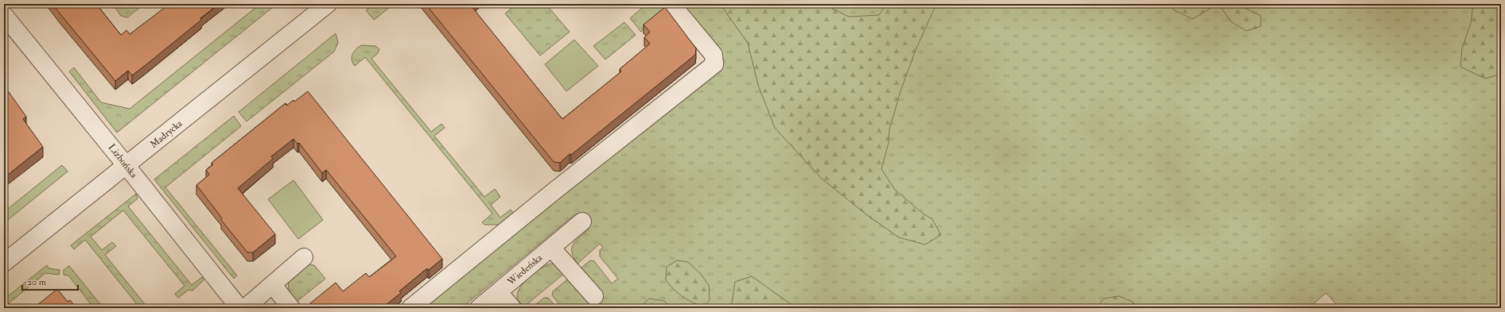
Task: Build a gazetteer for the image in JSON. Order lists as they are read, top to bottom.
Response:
{
  "streets": {
    "street": ["Madrycka", "Lizbońska", "Wiedeńska"]
  },
  "crossings": [
    ["Madrycka", "Lizbońska"]
  ],
  "scale_bar": "20 m"
}
